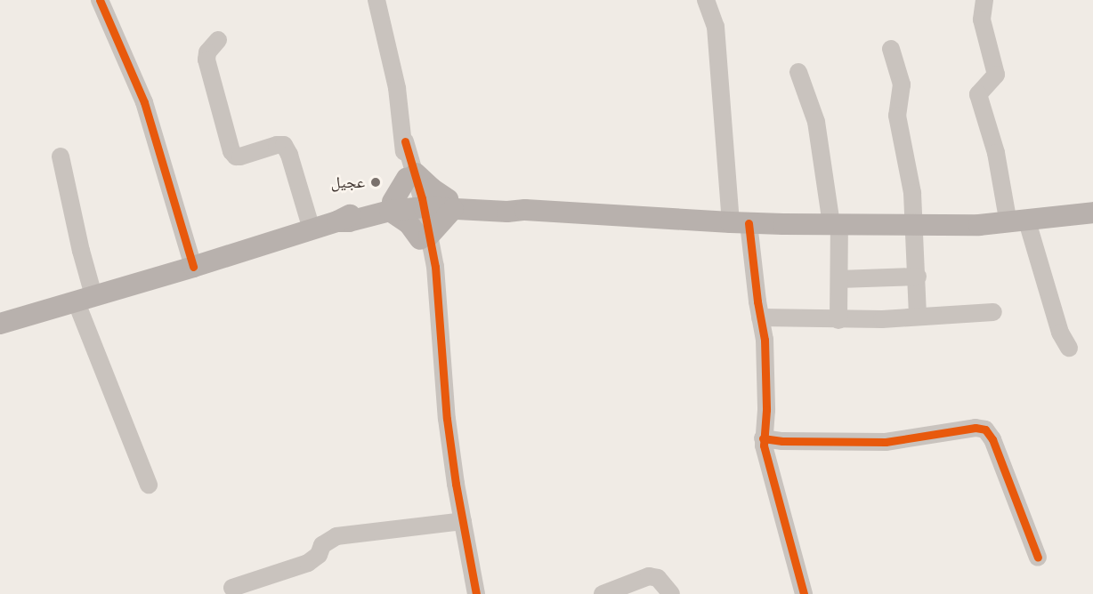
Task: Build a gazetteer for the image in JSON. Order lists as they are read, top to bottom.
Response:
{
  "places": ["عجيل"]
}
